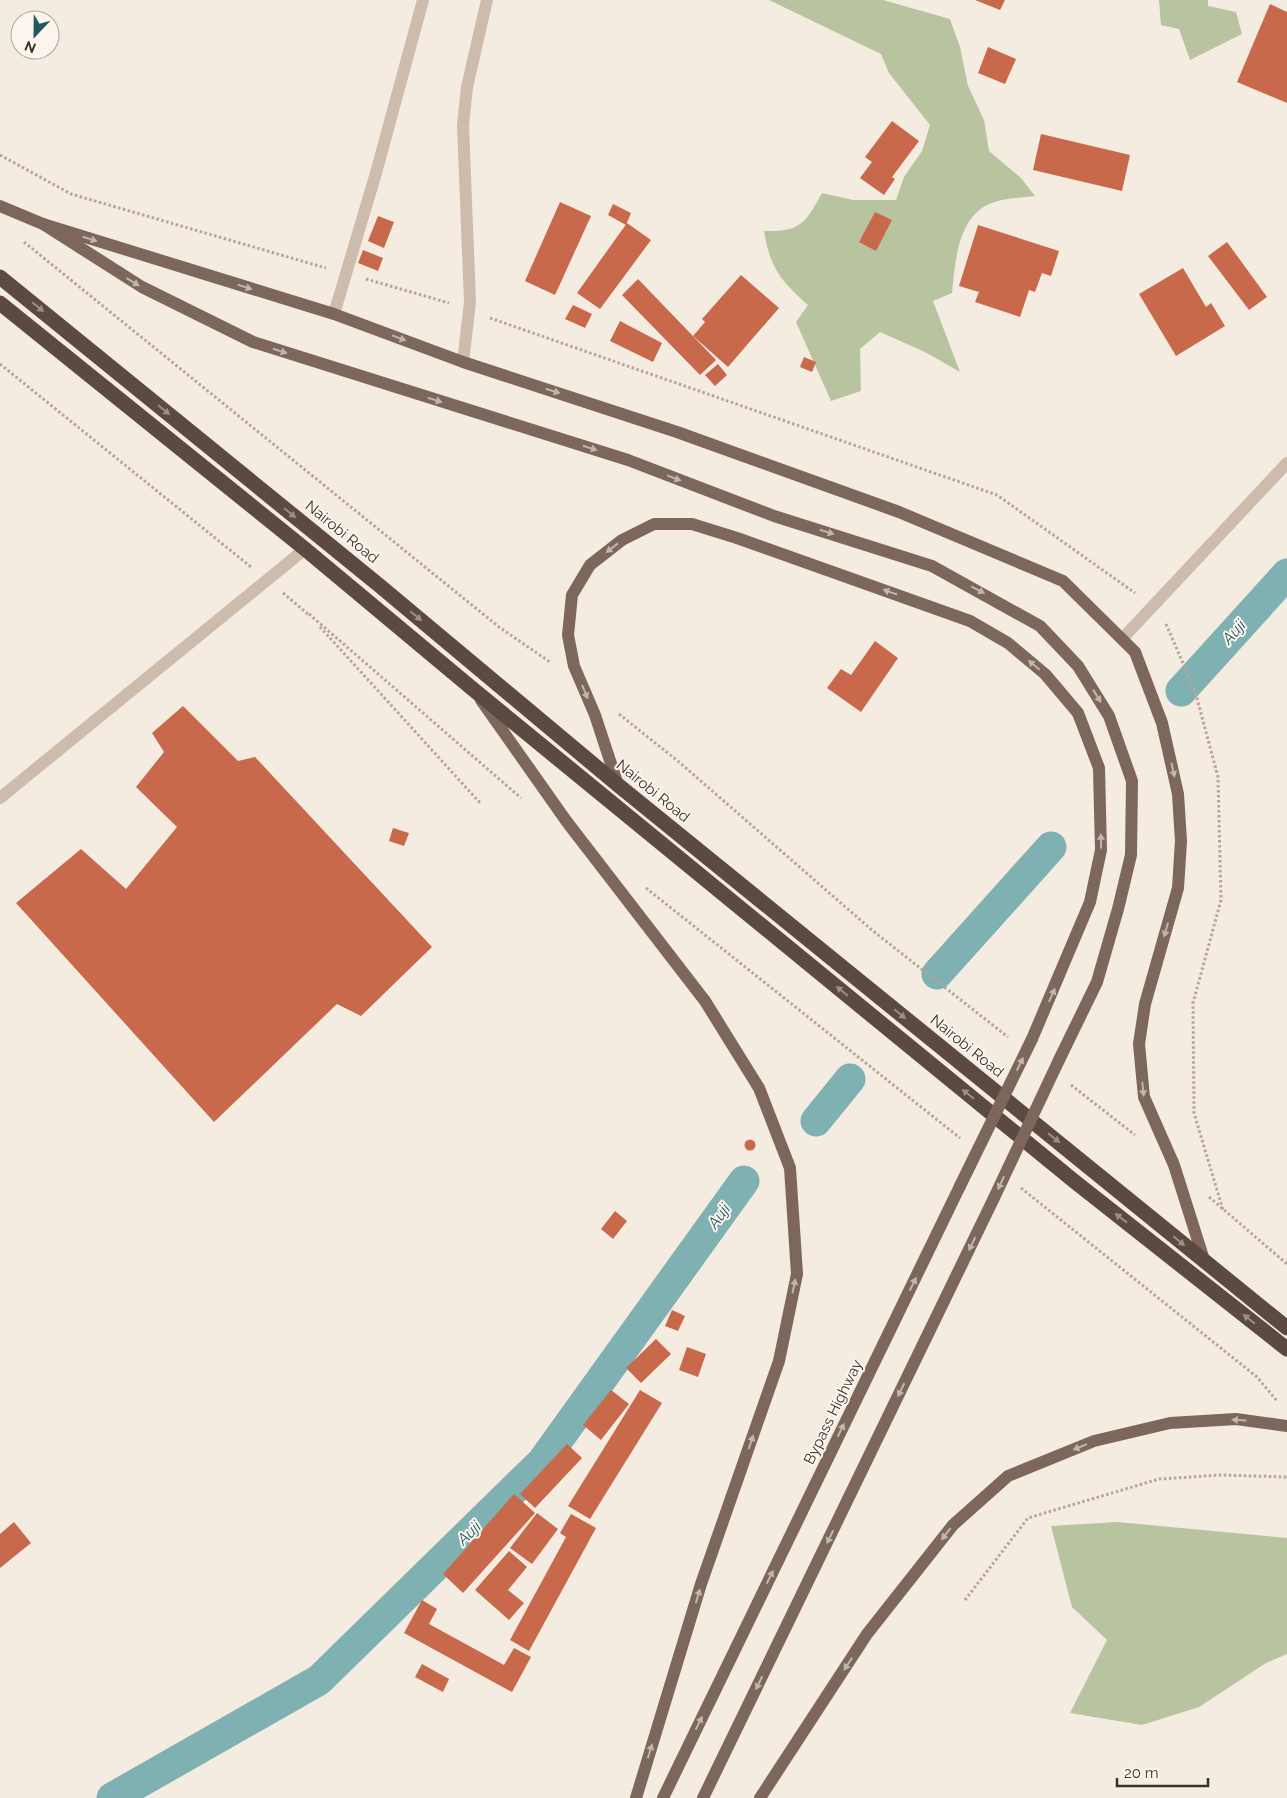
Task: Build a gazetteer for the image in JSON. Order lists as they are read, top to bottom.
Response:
{
  "streets": {
    "highway": ["Nairobi Road"],
    "main road": ["Bypass Highway"]
  },
  "water": ["Auji"],
  "scale_bar": "20 m",
  "north": "bottom"
}
